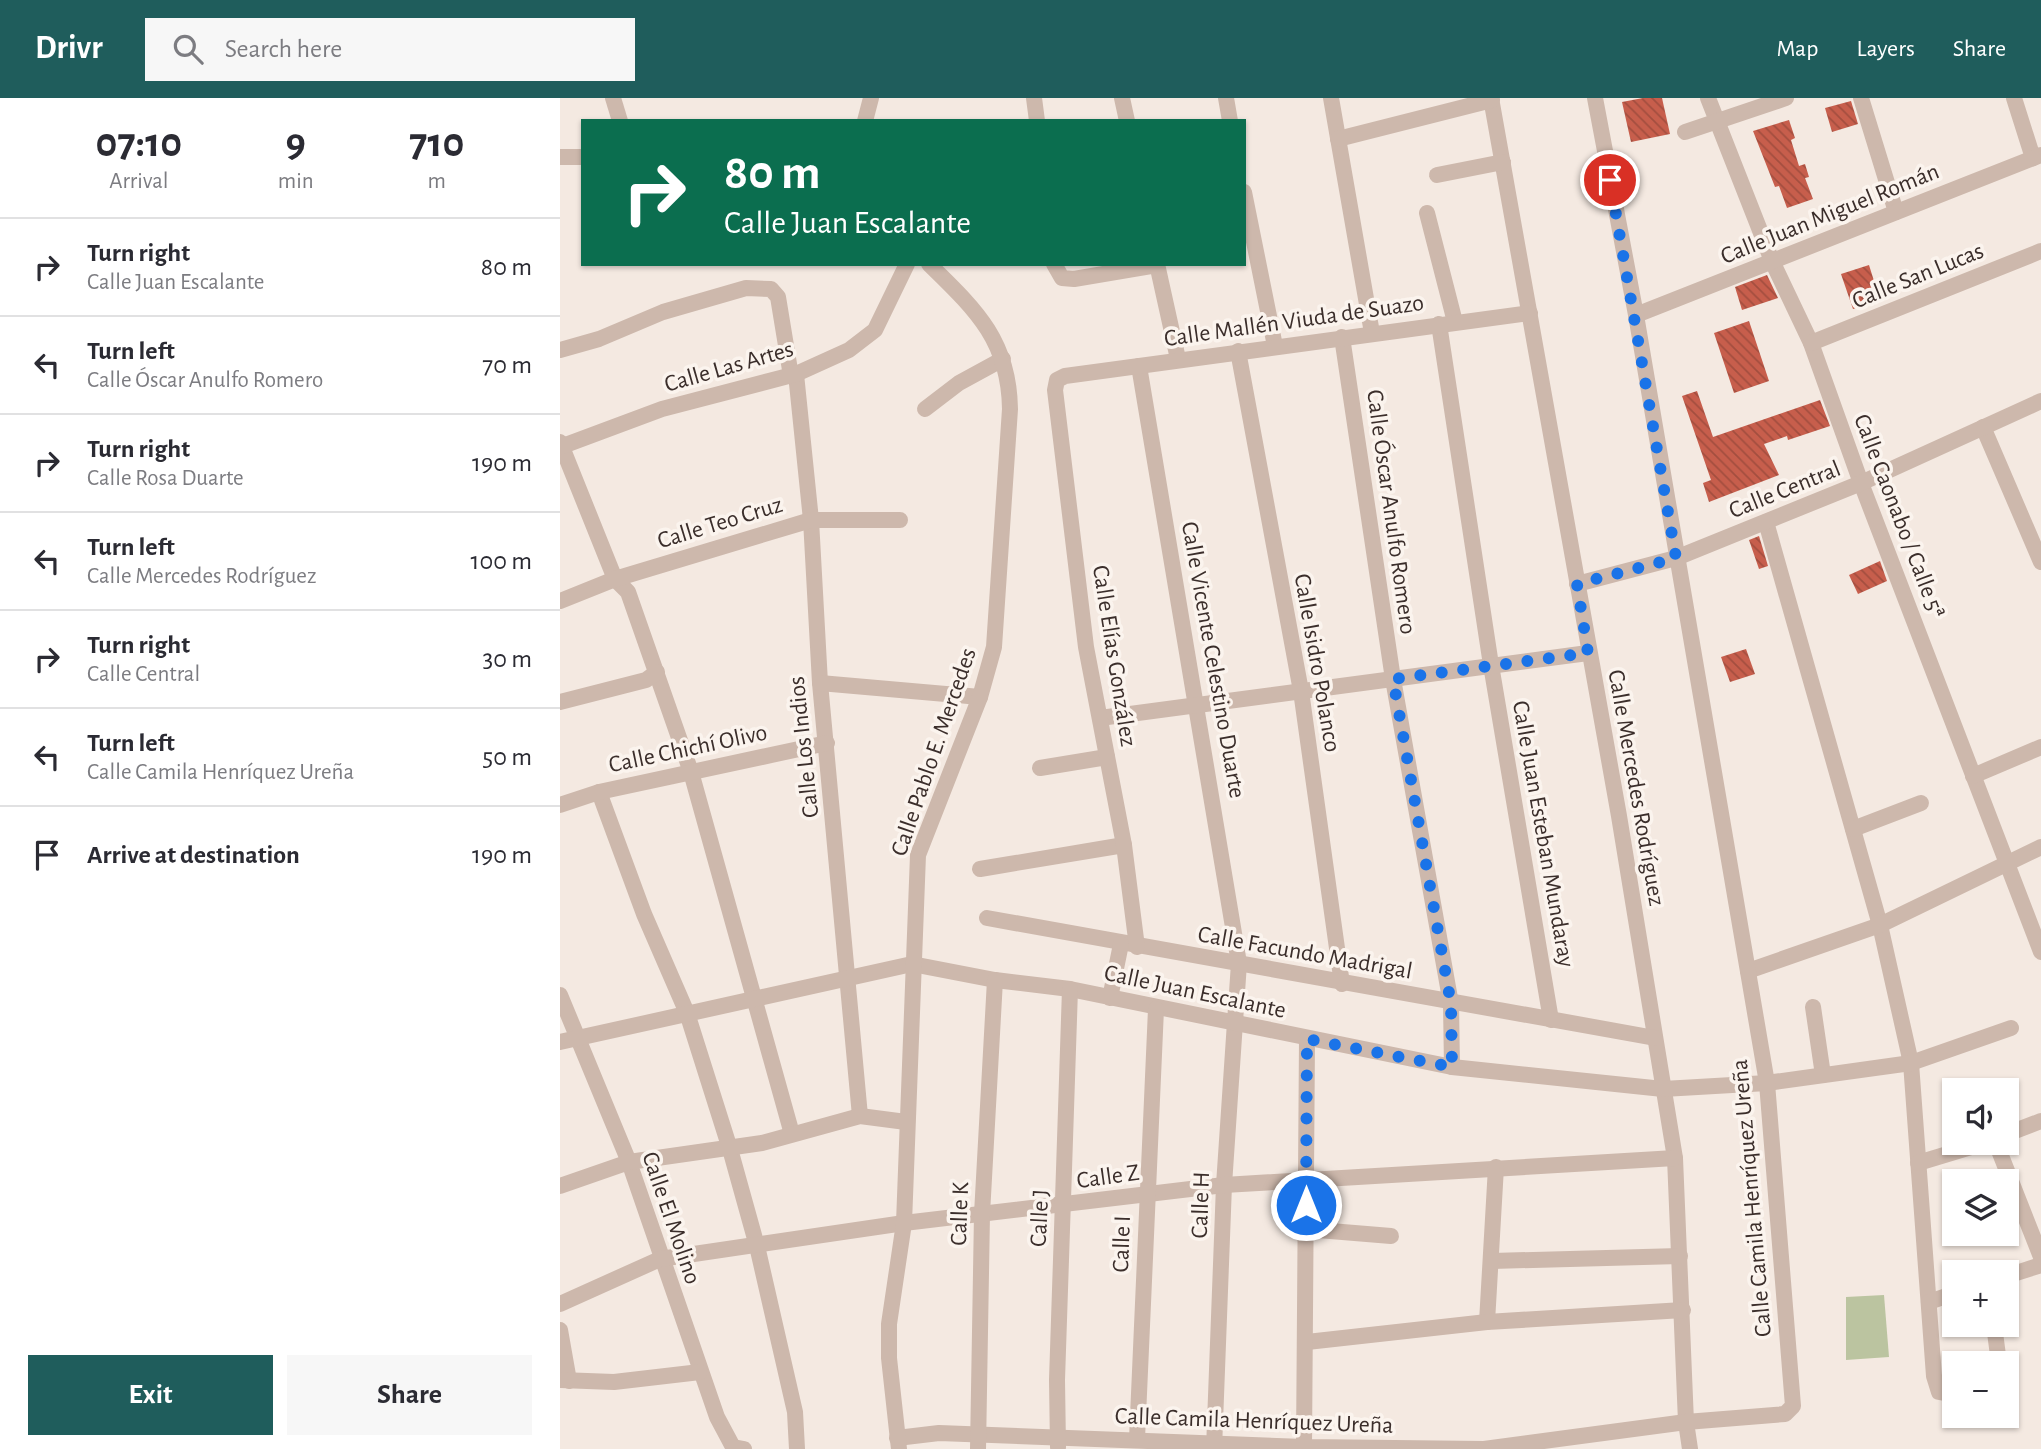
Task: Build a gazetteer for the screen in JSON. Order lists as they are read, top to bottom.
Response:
{
  "streets": {
    "street": [
      "Calle Juan Miguel Román",
      "Calle San Lucas",
      "Calle Mallén Viuda de Suazo",
      "Calle Las Artes",
      "Calle Central",
      "Calle Óscar Anulfo Romero",
      "Calle Caonabo / Calle 5ª",
      "Calle Teo Cruz",
      "Calle Elías González",
      "Calle Vicente Celestino Duarte",
      "Calle Isidro Polanco",
      "Calle Los Indios",
      "Calle Chichí Olivo",
      "Calle Pablo E. Mercedes",
      "Calle Mercedes Rodríguez",
      "Calle Juan Esteban Mundaray",
      "Calle Facundo Madrigal",
      "Calle Juan Escalante",
      "Calle Z",
      "Calle Camila Henríquez Ureña",
      "Calle H",
      "Calle K",
      "Calle El Molino",
      "Calle J",
      "Calle I"
    ]
  },
  "crossings": [
    ["Calle Juan Miguel Román", "Calle Caonabo / Calle 5ª"],
    ["Calle Juan Miguel Román", "Calle Camila Henríquez Ureña"],
    ["Calle San Lucas", "Calle Caonabo / Calle 5ª"],
    ["Calle Mallén Viuda de Suazo", "Calle Óscar Anulfo Romero"],
    ["Calle Mallén Viuda de Suazo", "Calle Elías González"],
    ["Calle Mallén Viuda de Suazo", "Calle Vicente Celestino Duarte"],
    ["Calle Mallén Viuda de Suazo", "Calle Isidro Polanco"],
    ["Calle Mallén Viuda de Suazo", "Calle Mercedes Rodríguez"],
    ["Calle Mallén Viuda de Suazo", "Calle Juan Esteban Mundaray"],
    ["Calle Las Artes", "Calle Los Indios"],
    ["Calle Central", "Calle Caonabo / Calle 5ª"],
    ["Calle Central", "Calle Mercedes Rodríguez"],
    ["Calle Central", "Calle Camila Henríquez Ureña"],
    ["Calle Óscar Anulfo Romero", "Calle Facundo Madrigal"],
    ["Calle Óscar Anulfo Romero", "Calle Juan Escalante"],
    ["Calle Teo Cruz", "Calle Los Indios"],
    ["Calle Elías González", "Calle Facundo Madrigal"],
    ["Calle Elías González", "Calle Juan Escalante"],
    ["Calle Vicente Celestino Duarte", "Calle Facundo Madrigal"],
    ["Calle Vicente Celestino Duarte", "Calle H"],
    ["Calle Isidro Polanco", "Calle Facundo Madrigal"],
    ["Calle Los Indios", "Calle Chichí Olivo"],
    ["Calle Los Indios", "Calle Juan Escalante"],
    ["Calle Pablo E. Mercedes", "Calle Juan Escalante"],
    ["Calle Pablo E. Mercedes", "Calle Z"],
    ["Calle Pablo E. Mercedes", "Calle Camila Henríquez Ureña"],
    ["Calle Mercedes Rodríguez", "Calle Facundo Madrigal"],
    ["Calle Mercedes Rodríguez", "Calle Juan Escalante"],
    ["Calle Mercedes Rodríguez", "Calle Z"],
    ["Calle Mercedes Rodríguez", "Calle Camila Henríquez Ureña"],
    ["Calle Juan Esteban Mundaray", "Calle Facundo Madrigal"],
    ["Calle Facundo Madrigal", "Calle H"],
    ["Calle Juan Escalante", "Calle Camila Henríquez Ureña"],
    ["Calle Juan Escalante", "Calle H"],
    ["Calle Juan Escalante", "Calle K"],
    ["Calle Juan Escalante", "Calle El Molino"],
    ["Calle Juan Escalante", "Calle J"],
    ["Calle Juan Escalante", "Calle I"],
    ["Calle Z", "Calle H"],
    ["Calle Z", "Calle K"],
    ["Calle Z", "Calle El Molino"],
    ["Calle Z", "Calle J"],
    ["Calle Z", "Calle I"],
    ["Calle Camila Henríquez Ureña", "Calle H"],
    ["Calle Camila Henríquez Ureña", "Calle K"],
    ["Calle Camila Henríquez Ureña", "Calle J"],
    ["Calle Camila Henríquez Ureña", "Calle I"]
  ],
  "page": {
    "header": "Drivr",
    "search": "Search here",
    "nav": ["Map", "Layers", "Share"],
    "eta": [
      "07:10",
      "Arrival",
      "9",
      "min",
      "710",
      "m"
    ],
    "turn": ["80 m", "Calle Juan Escalante"],
    "list": [
      {
        "name": "Turn right",
        "note": "Calle Juan Escalante",
        "value": "80 m"
      },
      {
        "name": "Turn left",
        "note": "Calle Óscar Anulfo Romero",
        "value": "70 m"
      },
      {
        "name": "Turn right",
        "note": "Calle Rosa Duarte",
        "value": "190 m"
      },
      {
        "name": "Turn left",
        "note": "Calle Mercedes Rodríguez",
        "value": "100 m"
      },
      {
        "name": "Turn right",
        "note": "Calle Central",
        "value": "30 m"
      },
      {
        "name": "Turn left",
        "note": "Calle Camila Henríquez Ureña",
        "value": "50 m"
      },
      {
        "name": "Arrive at destination",
        "value": "190 m"
      }
    ],
    "map_buttons": ["+", "−"],
    "buttons": ["Exit", "Share"]
  }
}
